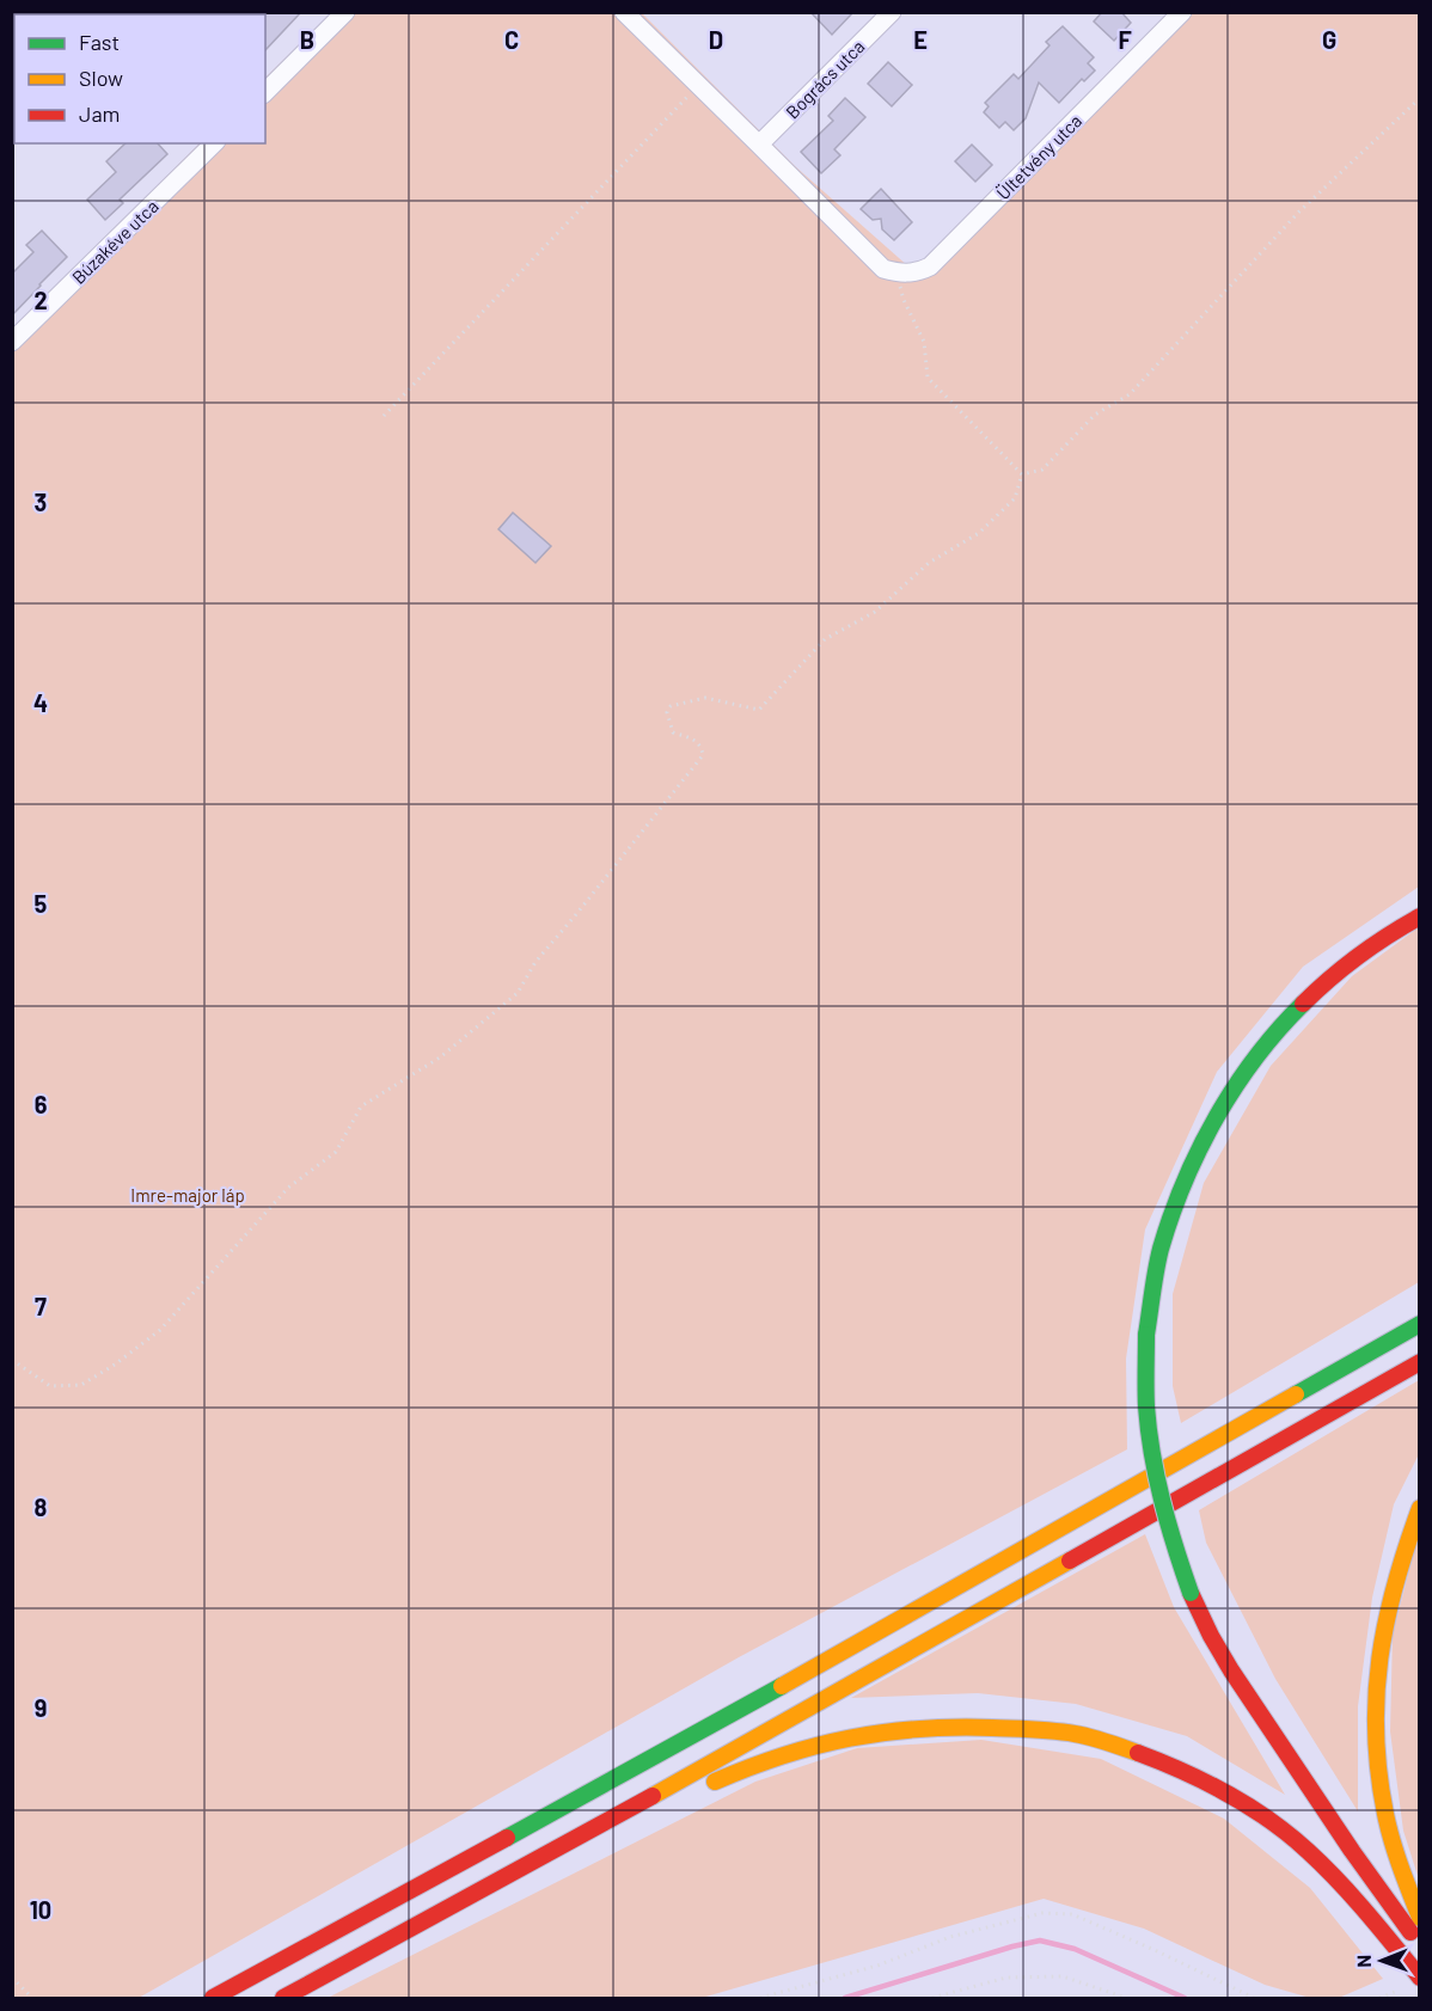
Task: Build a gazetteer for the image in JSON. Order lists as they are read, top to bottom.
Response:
{
  "streets": {
    "street": ["Bogrács utca", "Ültetvény utca", "Búzakéve utca"]
  },
  "parks": ["Imre-major láp"],
  "legend": ["Fast", "Slow", "Jam"],
  "north": "left",
  "grid": {
    "columns": [
      "B",
      "C",
      "D",
      "E",
      "F",
      "G"
    ],
    "rows": [
      "2",
      "3",
      "4",
      "5",
      "6",
      "7",
      "8",
      "9",
      "10"
    ]
  }
}
